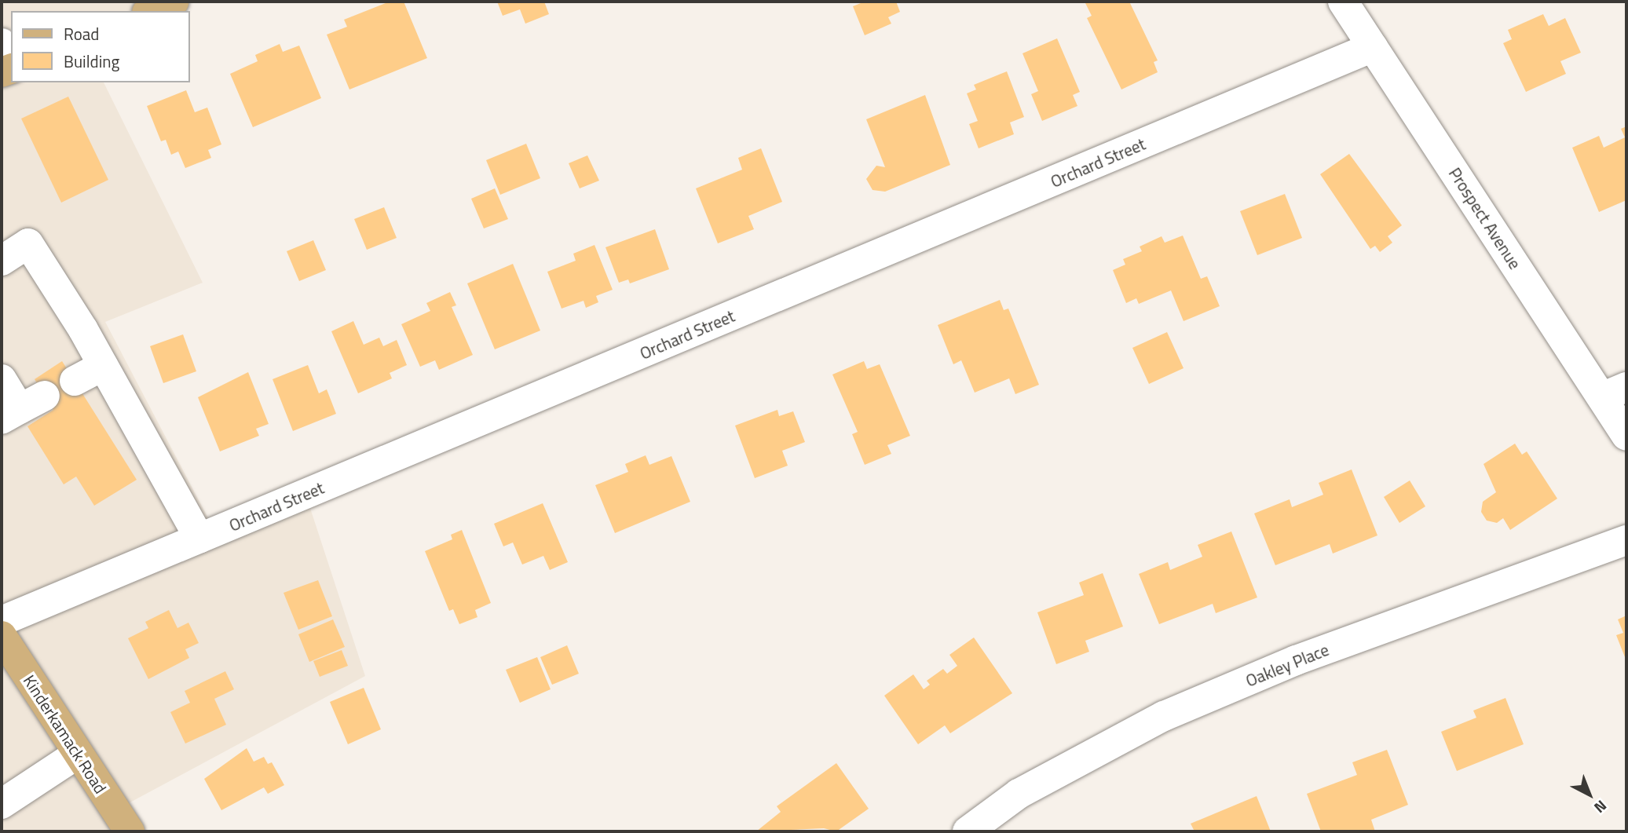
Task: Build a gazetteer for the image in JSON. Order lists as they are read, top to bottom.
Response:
{
  "streets": {
    "main road": ["Kinderkamack Road"],
    "street": ["Orchard Street", "Prospect Avenue", "Oakley Place"]
  },
  "crossings": [
    ["Orchard Street", "Prospect Avenue"]
  ],
  "legend": ["Road", "Building"],
  "north": "bottom right"
}
